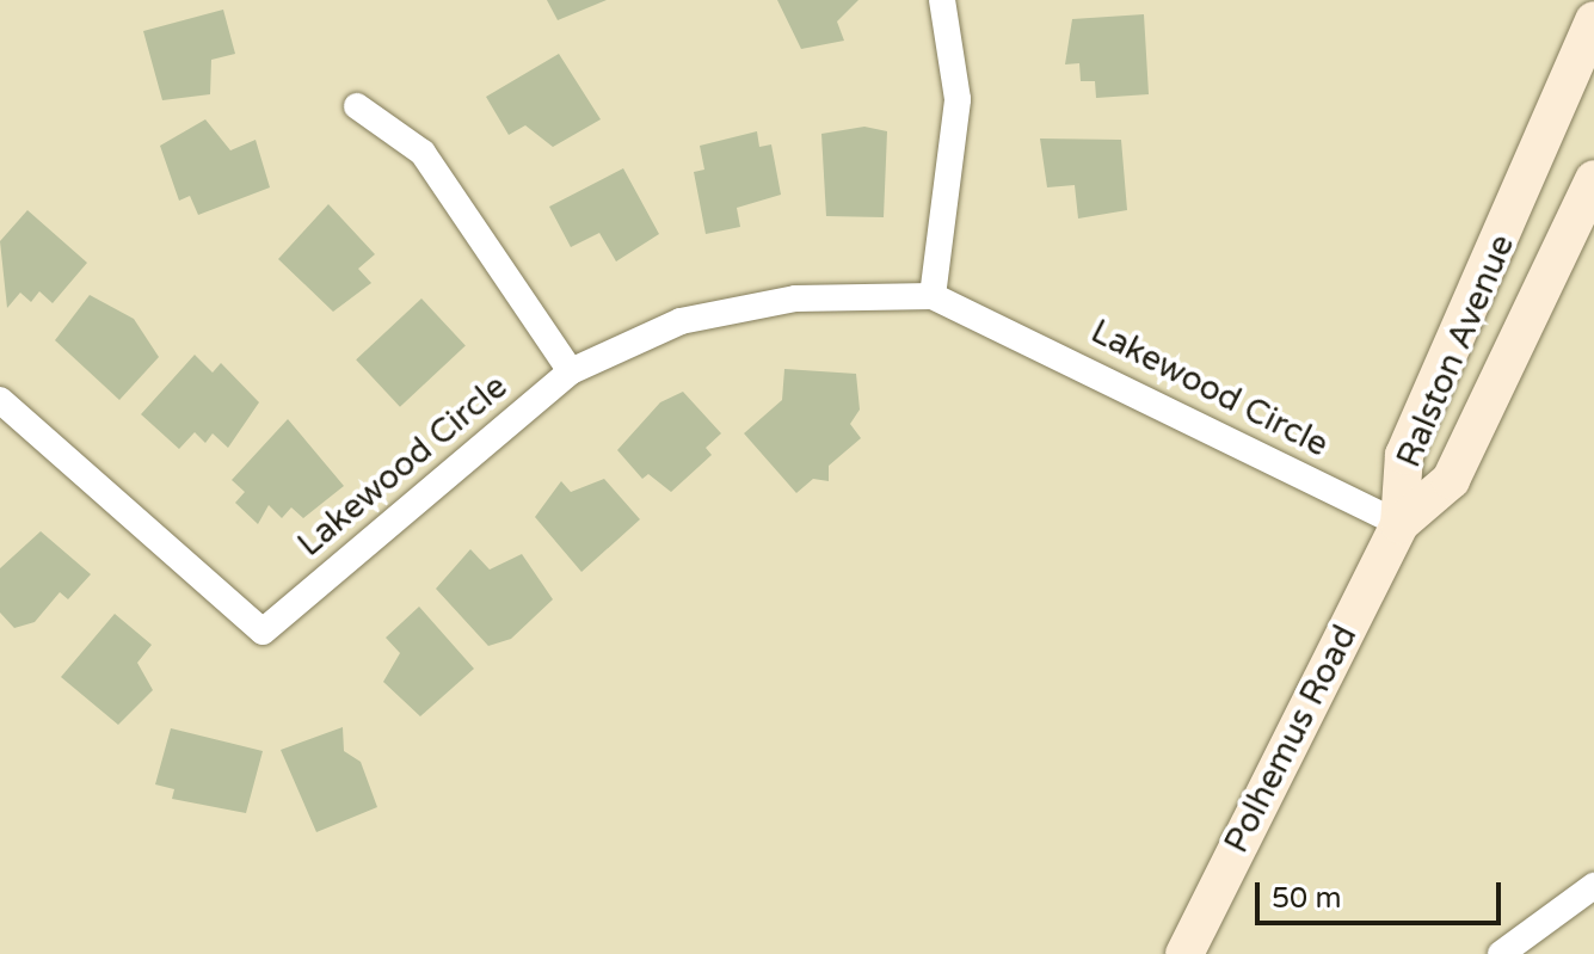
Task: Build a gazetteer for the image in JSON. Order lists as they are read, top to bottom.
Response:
{
  "streets": {
    "main road": ["Ralston Avenue", "Polhemus Road"],
    "street": ["Lakewood Circle"]
  },
  "crossings": [
    ["Ralston Avenue", "Lakewood Circle"],
    ["Ralston Avenue", "Polhemus Road"],
    ["Lakewood Circle", "Polhemus Road"]
  ],
  "scale_bar": "50 m"
}
